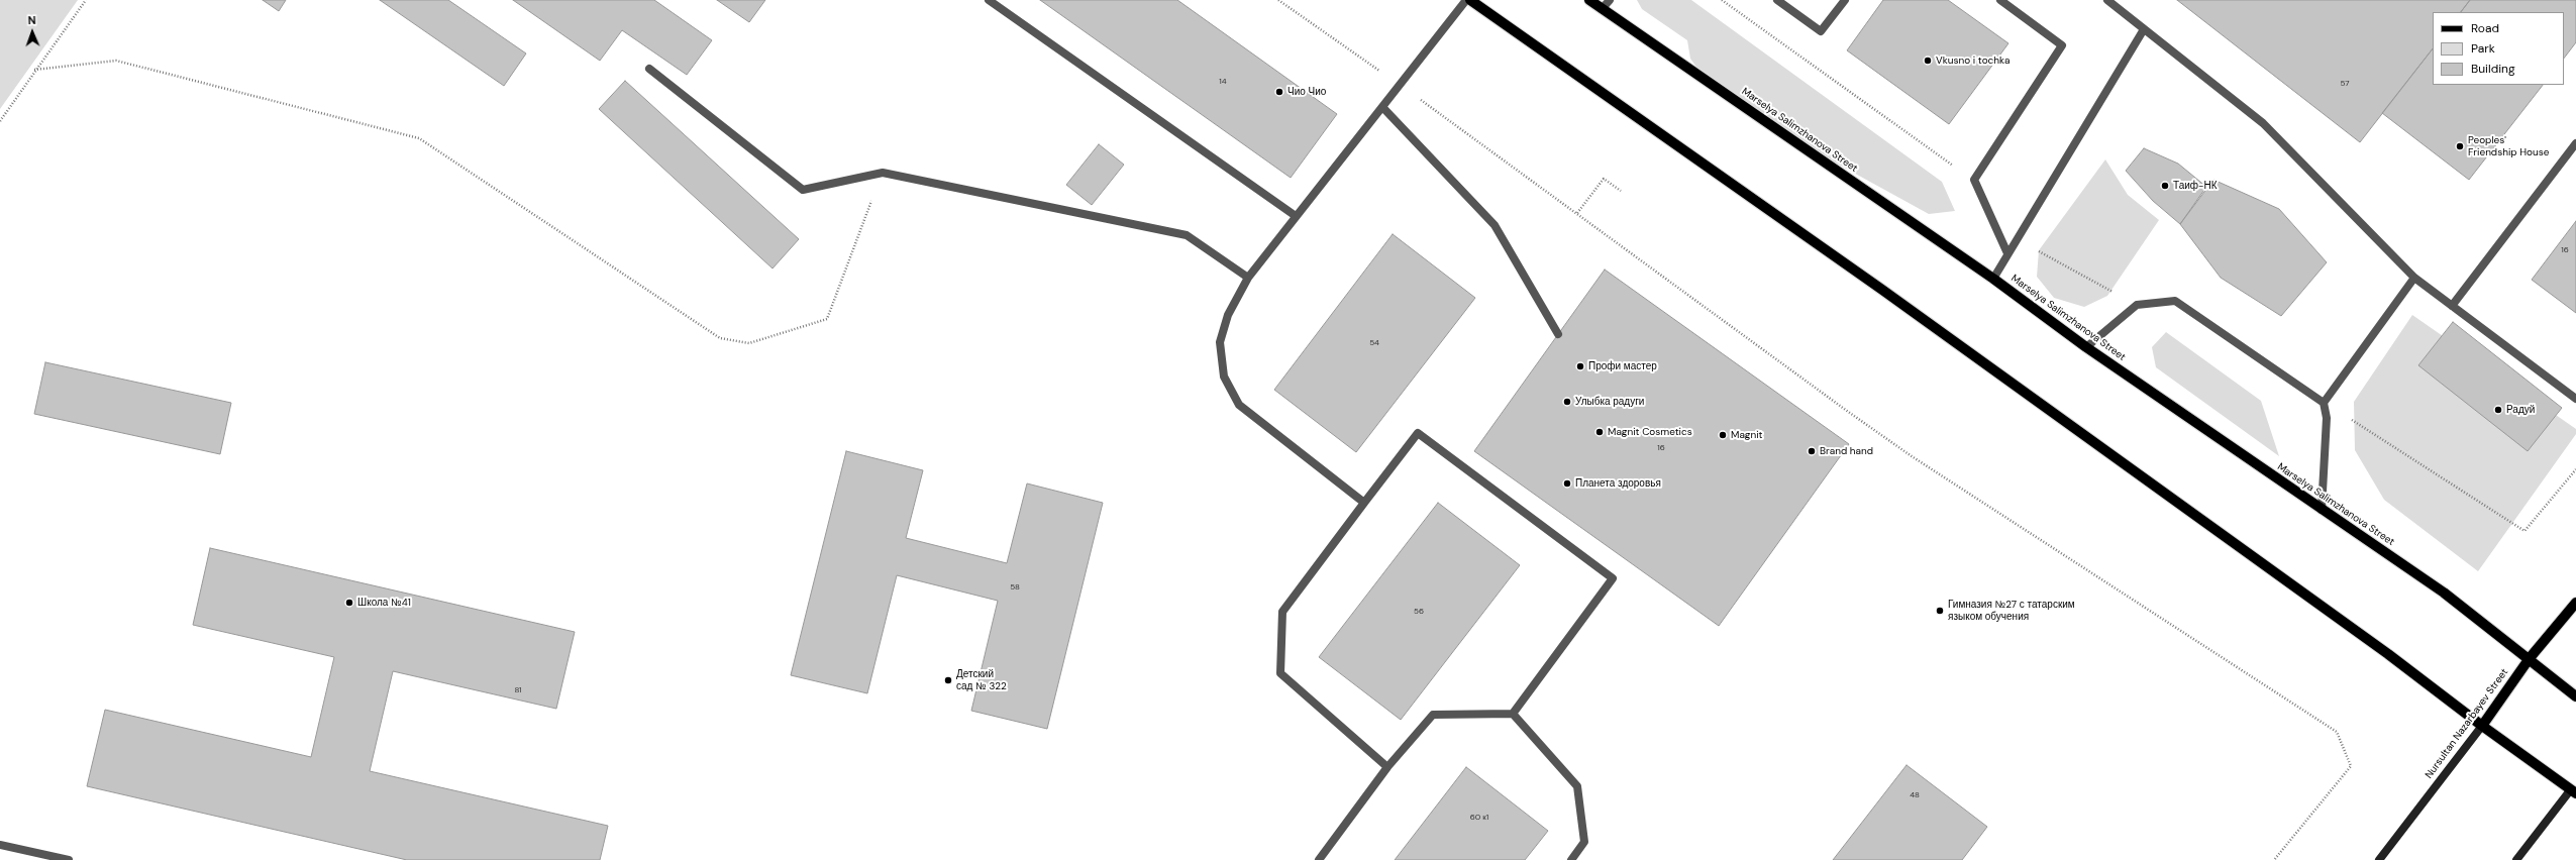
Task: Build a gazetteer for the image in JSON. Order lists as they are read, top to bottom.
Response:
{
  "streets": {
    "main road": ["Marselya Salimzhanova Street", "Nursultan Nazarbayev Street"]
  },
  "crossings": [
    ["Marselya Salimzhanova Street", "Nursultan Nazarbayev Street"]
  ],
  "places": [
    "Vkusno i tochka",
    "Чио Чио",
    "Peoples' Friendship House",
    "Таиф-НК",
    "Профи мастер",
    "Улыбка радуги",
    "Радуй",
    "Magnit Cosmetics",
    "Magnit",
    "Brand hand",
    "Планета здоровья",
    "Школа №41",
    "Гимназия №27 с татарским языком обучения",
    "Детский сад № 322"
  ],
  "house_numbers": [
    "14",
    "57",
    "16",
    "54",
    "16",
    "58",
    "56",
    "81",
    "48",
    "60 к1"
  ],
  "legend": ["Road", "Park", "Building"],
  "north": "top"
}
